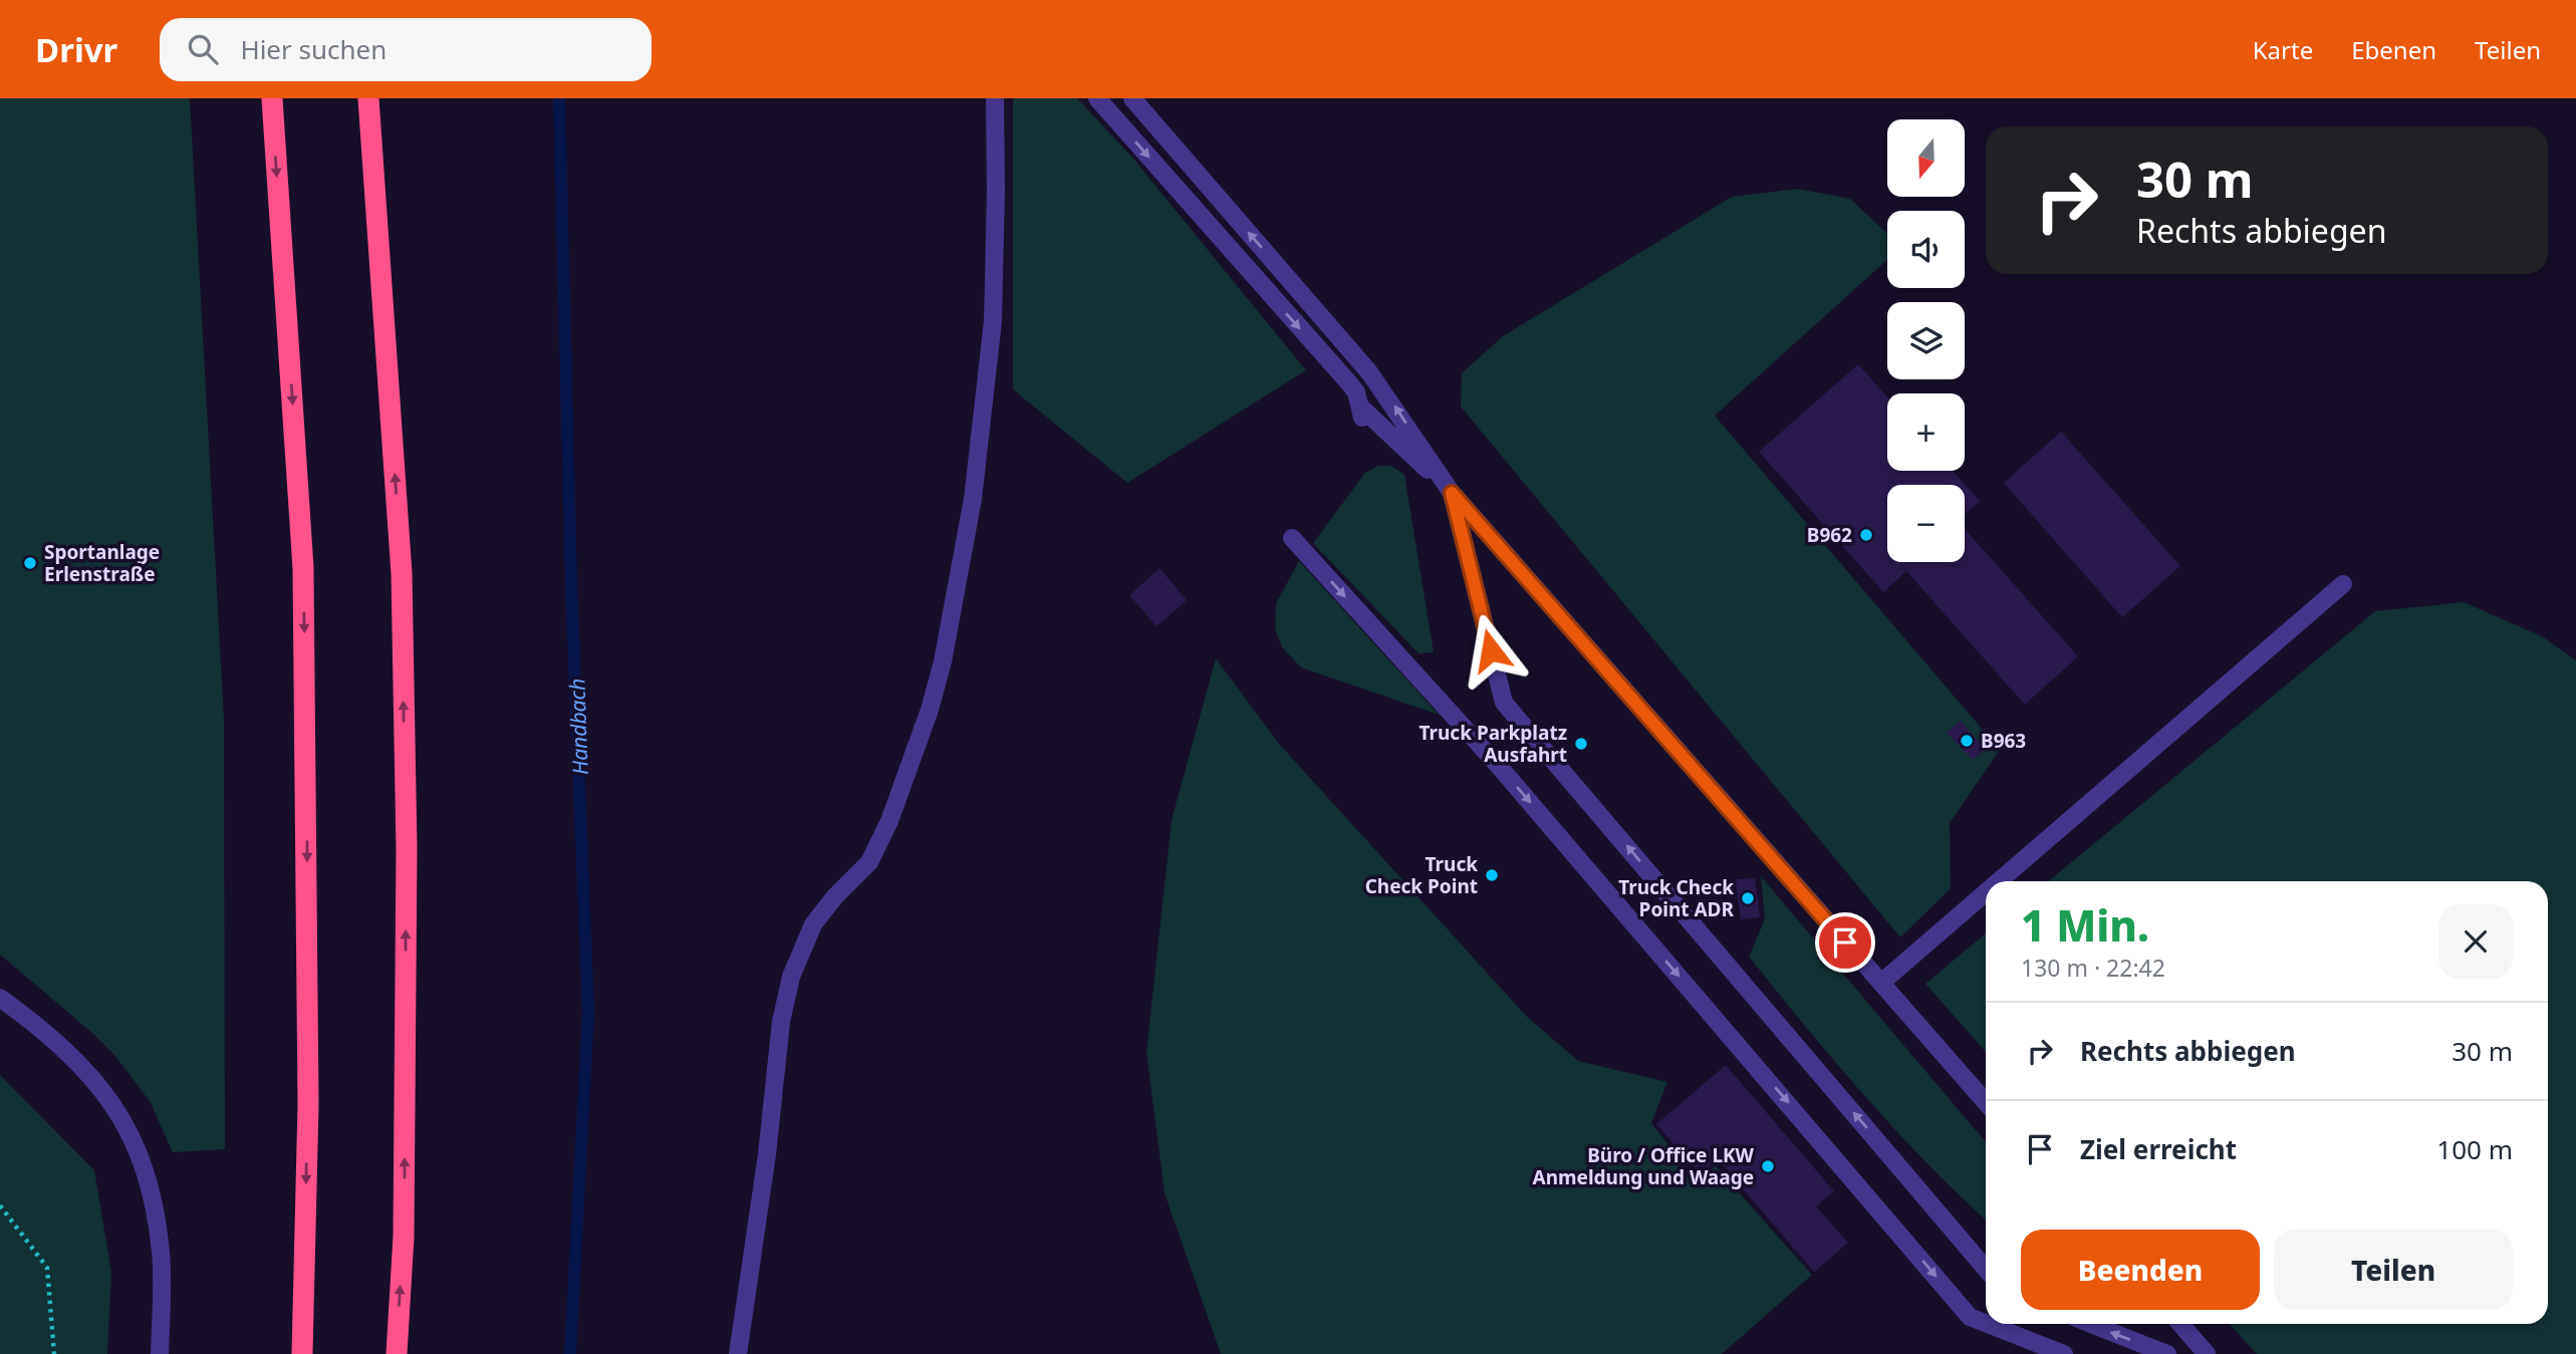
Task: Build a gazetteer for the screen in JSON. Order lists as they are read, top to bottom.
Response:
{
  "water": ["Handbach"],
  "places": [
    "B962",
    "Sportanlage Erlenstraße",
    "B963",
    "Truck Parkplatz Ausfahrt",
    "Truck Check Point",
    "Truck Check Point ADR",
    "Büro / Office LKW Anmeldung und Waage"
  ],
  "north": "bottom",
  "page": {
    "header": "Drivr",
    "search": "Hier suchen",
    "nav": ["Karte", "Ebenen", "Teilen"],
    "map_buttons": ["+", "−"],
    "turn": ["30 m", "Rechts abbiegen"],
    "heading": ["1 Min.", "130 m · 22:42"],
    "list": [
      {
        "name": "Rechts abbiegen",
        "value": "30 m"
      },
      {
        "name": "Ziel erreicht",
        "value": "100 m"
      }
    ],
    "buttons": ["Beenden", "Teilen"]
  }
}
